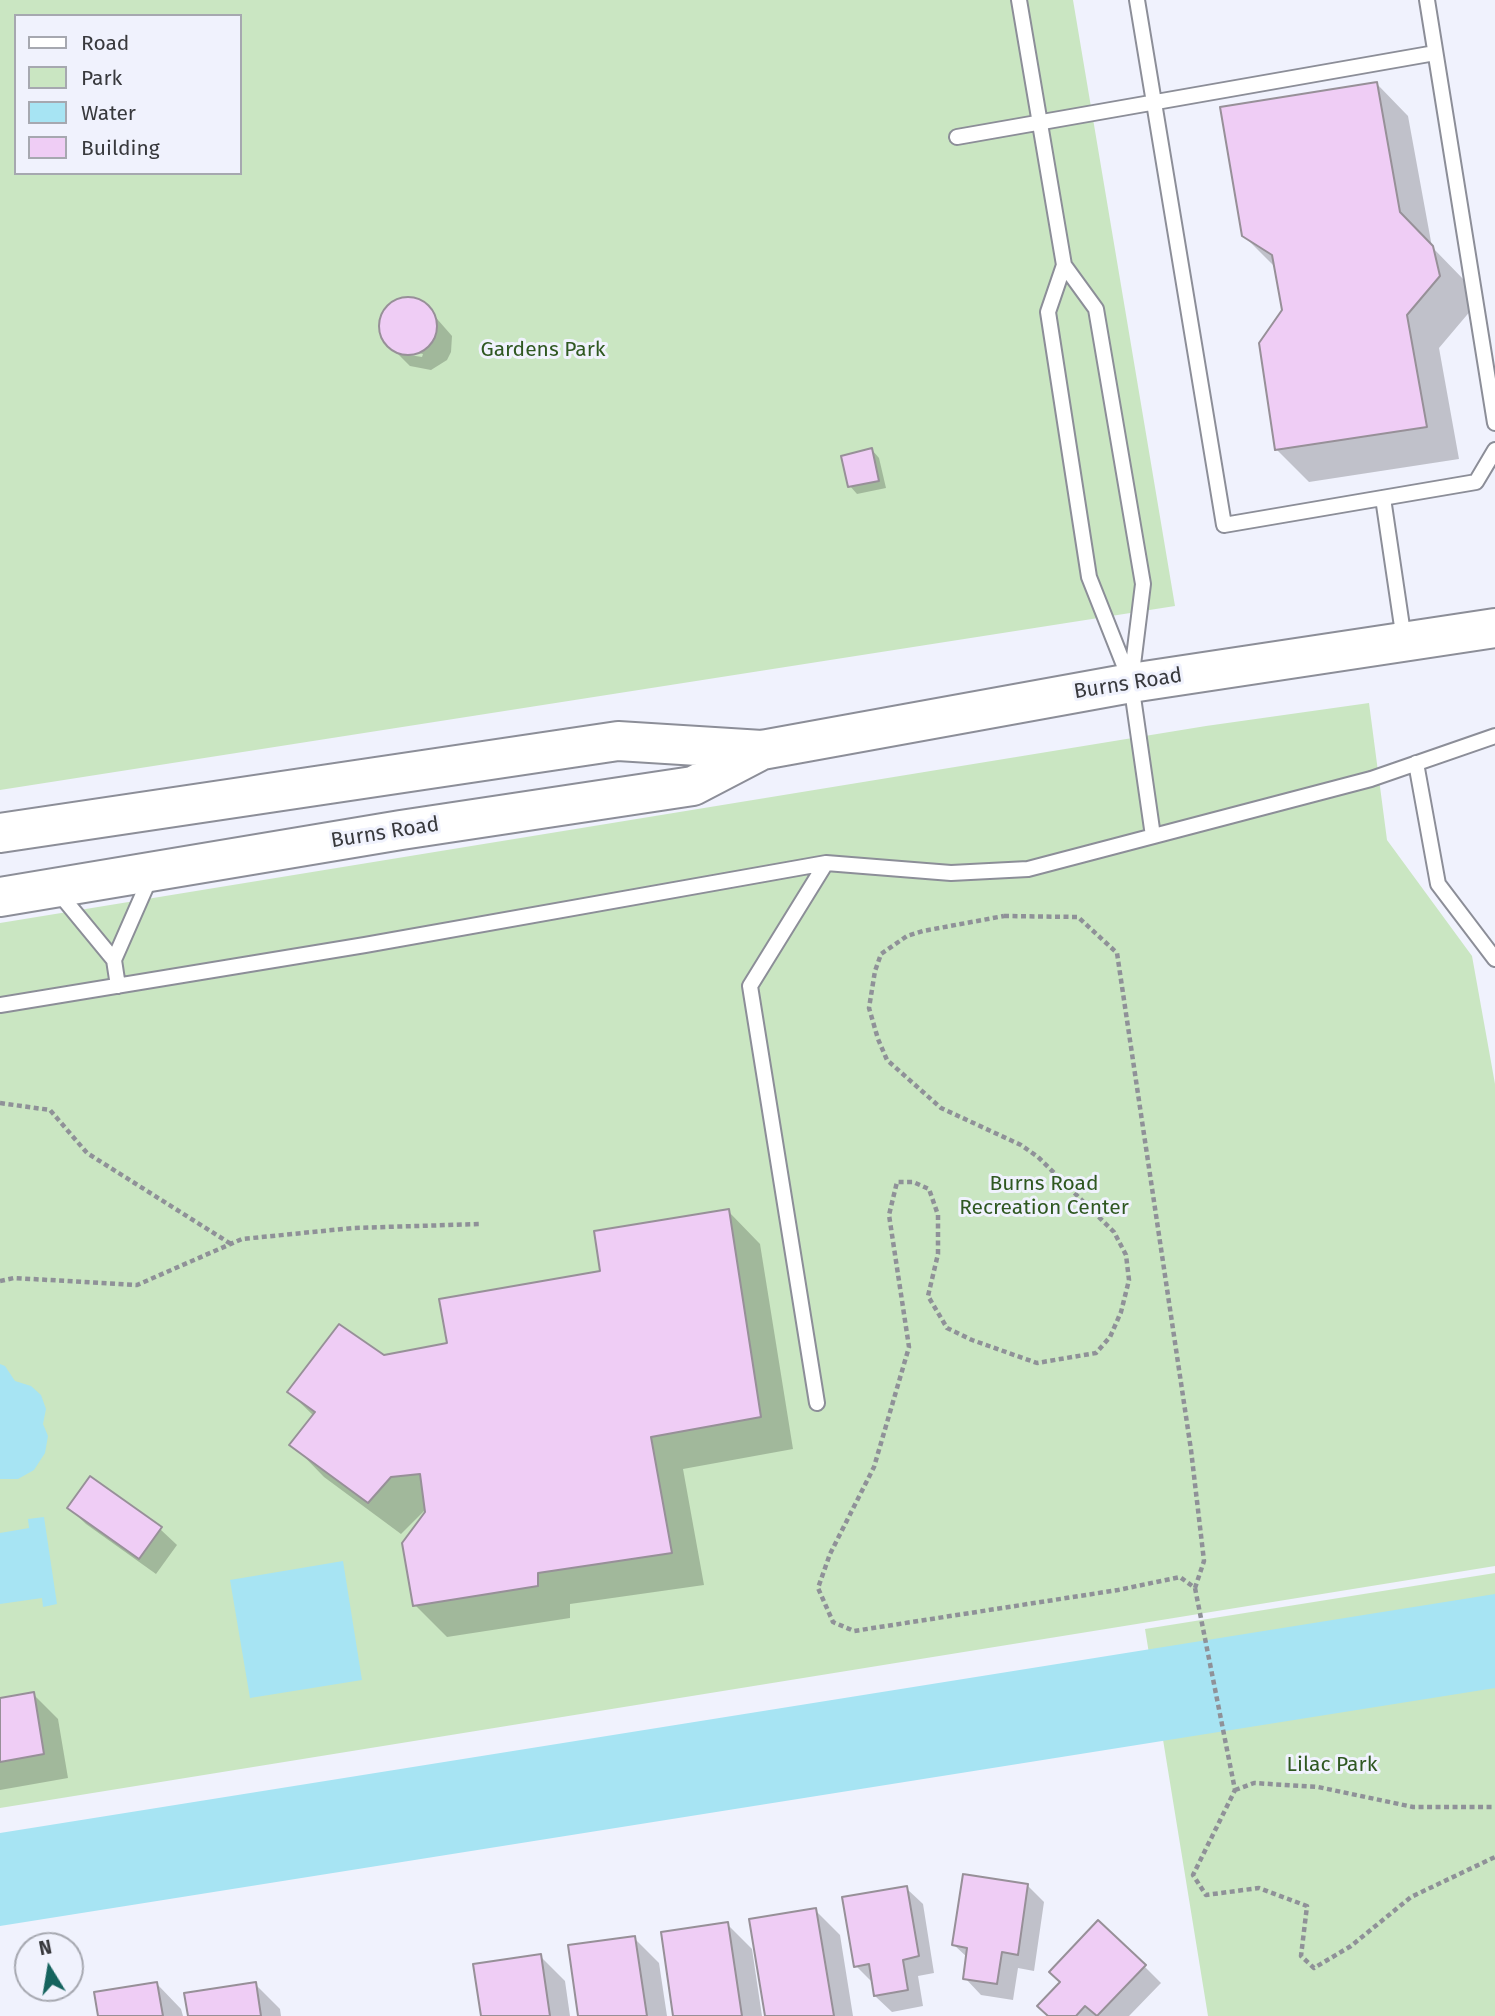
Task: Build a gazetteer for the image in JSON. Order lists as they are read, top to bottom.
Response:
{
  "streets": {
    "street": ["Burns Road"]
  },
  "parks": ["Gardens Park", "Burns Road Recreation Center", "Lilac Park"],
  "legend": [
    "Road",
    "Park",
    "Water",
    "Building"
  ],
  "north": "top"
}
